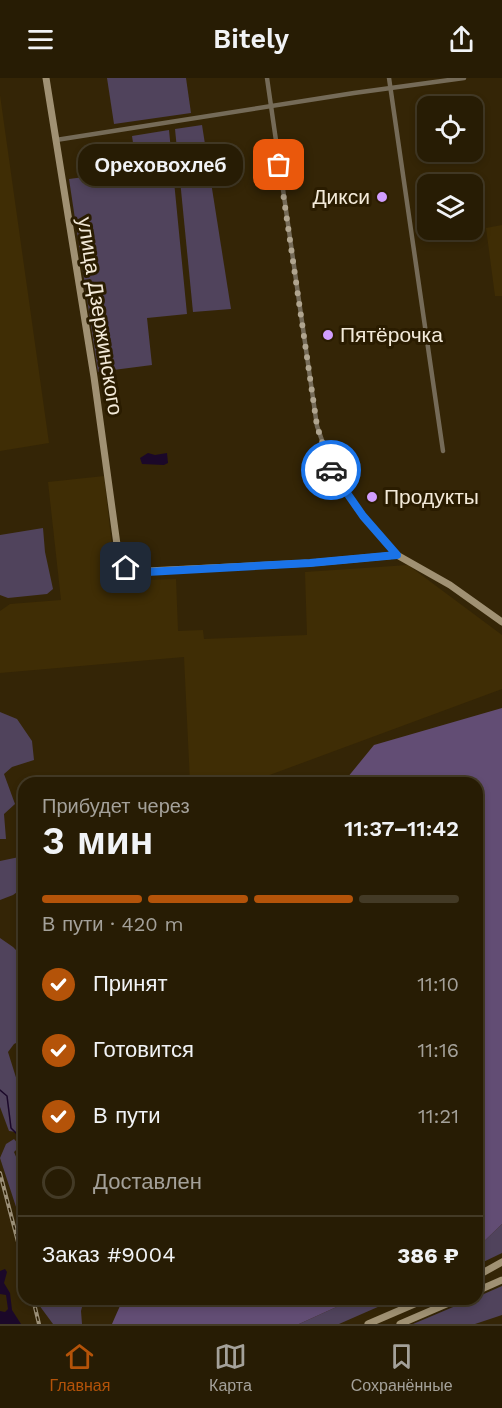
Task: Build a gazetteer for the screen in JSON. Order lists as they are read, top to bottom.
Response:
{
  "streets": {
    "main road": ["улица Дзержинского"]
  },
  "places": [
    "Ореховохлеб",
    "Дикси",
    "Пятёрочка",
    "Продукты"
  ],
  "page": {
    "header": "Bitely",
    "bubble": "Ореховохлеб",
    "heading": ["3 мин", "Прибудет через", "11:37–11:42"],
    "panel": ["Заказ #9004", "386 ₽"],
    "bar": "В пути · 420 m",
    "list": [
      ["Принят", "11:10"],
      ["Готовится", "11:16"],
      ["В пути", "11:21"],
      "Доставлен"
    ],
    "tabs": ["Главная", "Карта", "Сохранённые"]
  }
}
